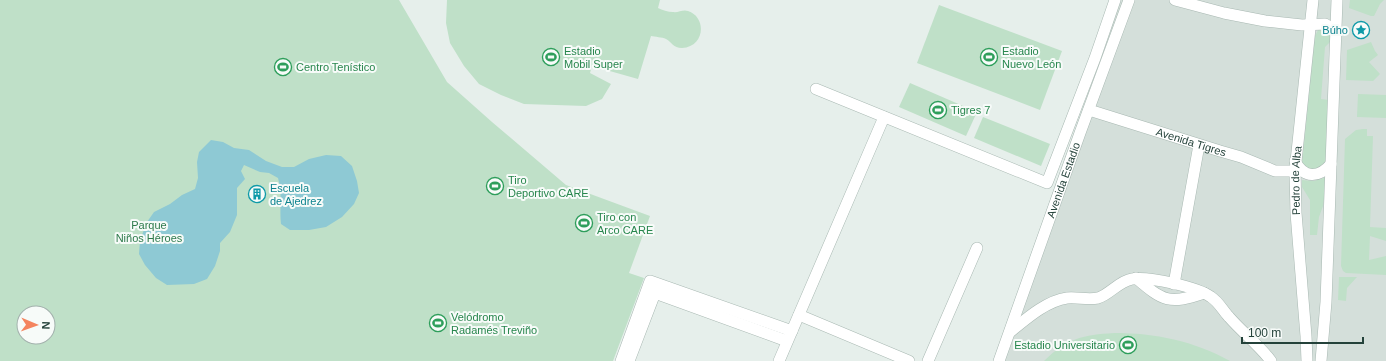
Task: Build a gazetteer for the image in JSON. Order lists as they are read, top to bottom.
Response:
{
  "streets": {
    "street": ["Avenida Tigres", "Avenida Estadio", "Pedro de Alba"]
  },
  "crossings": [
    ["Avenida Tigres", "Avenida Estadio"],
    ["Avenida Tigres", "Pedro de Alba"]
  ],
  "parks": ["Parque Niños Héroes"],
  "places": {
    "place": ["Búho"],
    "sports": [
      "Estadio Mobil Super",
      "Estadio Nuevo León",
      "Centro Tenístico",
      "Tigres 7",
      "Tiro Deportivo CARE",
      "Tiro con Arco CARE",
      "Velódromo Radamés Treviño",
      "Estadio Universitario"
    ],
    "building": ["Escuela de Ajedrez"]
  },
  "scale_bar": "100 m",
  "north": "right"
}
